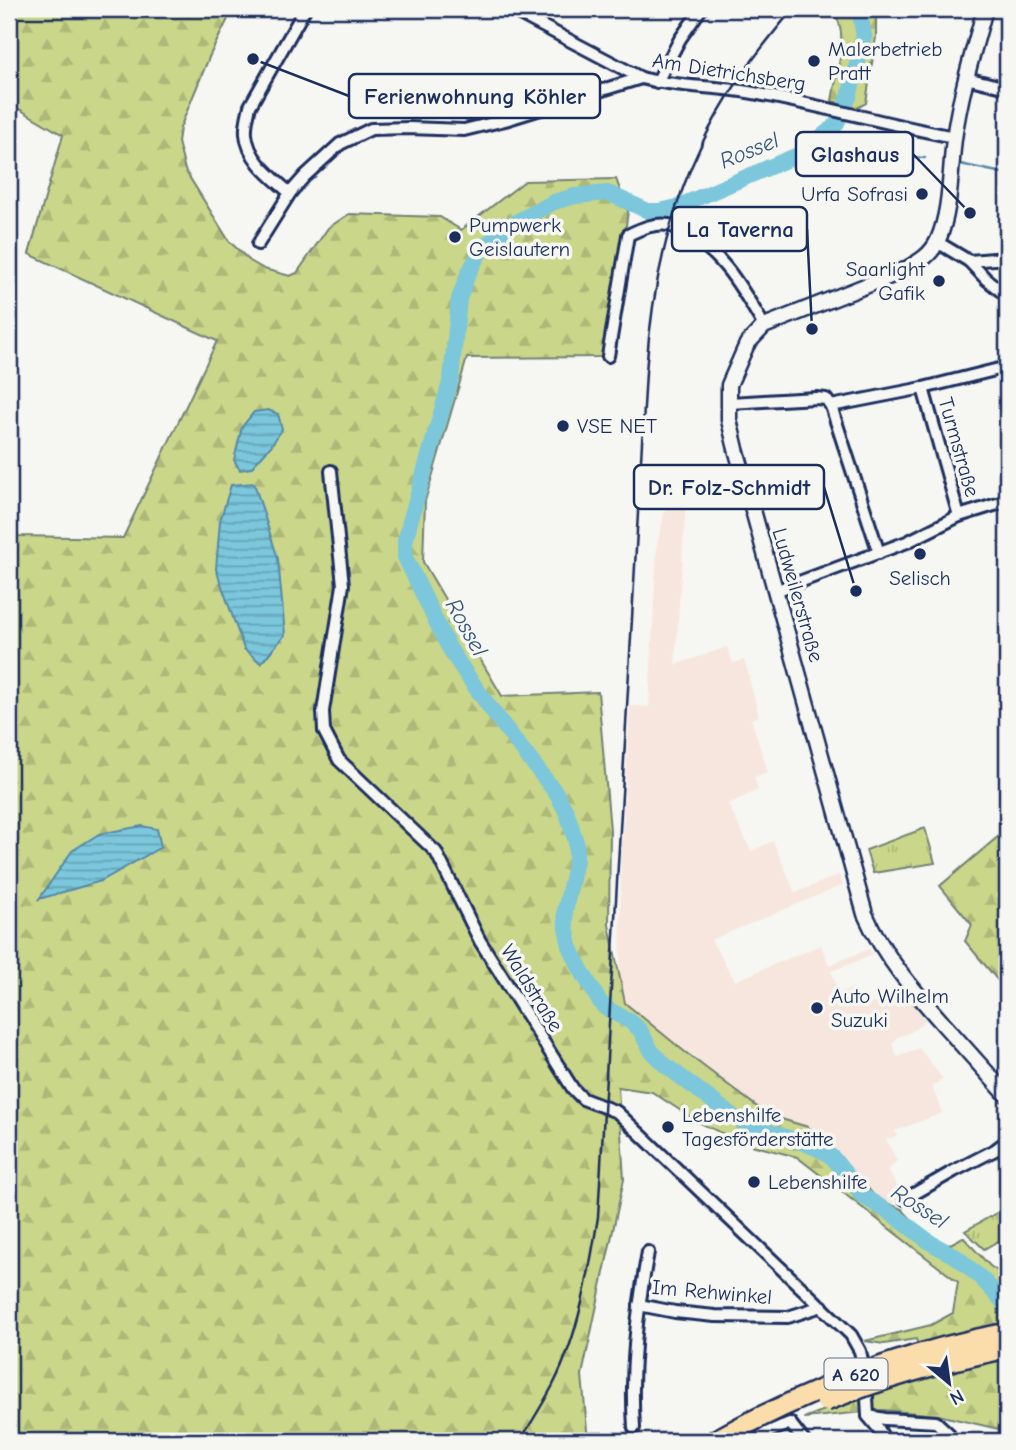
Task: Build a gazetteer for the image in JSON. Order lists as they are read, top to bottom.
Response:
{
  "streets": {
    "highway": ["A 620"],
    "main road": ["Ludweilerstraße"],
    "street": [
      "Am Dietrichsberg",
      "Turmstraße",
      "Waldstraße",
      "Im Rehwinkel"
    ]
  },
  "crossings": [
    ["Waldstraße", "Im Rehwinkel"]
  ],
  "water": ["Rossel"],
  "places": [
    "Ferienwohnung Köhler",
    "Malerbetrieb Pratt",
    "Urfa Sofrasi",
    "Glashaus",
    "Pumpwerk Geislautern",
    "Saarlight Gafik",
    "La Taverna",
    "VSE NET",
    "Selisch",
    "Dr. Folz-Schmidt",
    "Auto Wilhelm Suzuki",
    "Lebenshilfe Tagesförderstätte",
    "Lebenshilfe"
  ],
  "north": "bottom right"
}
